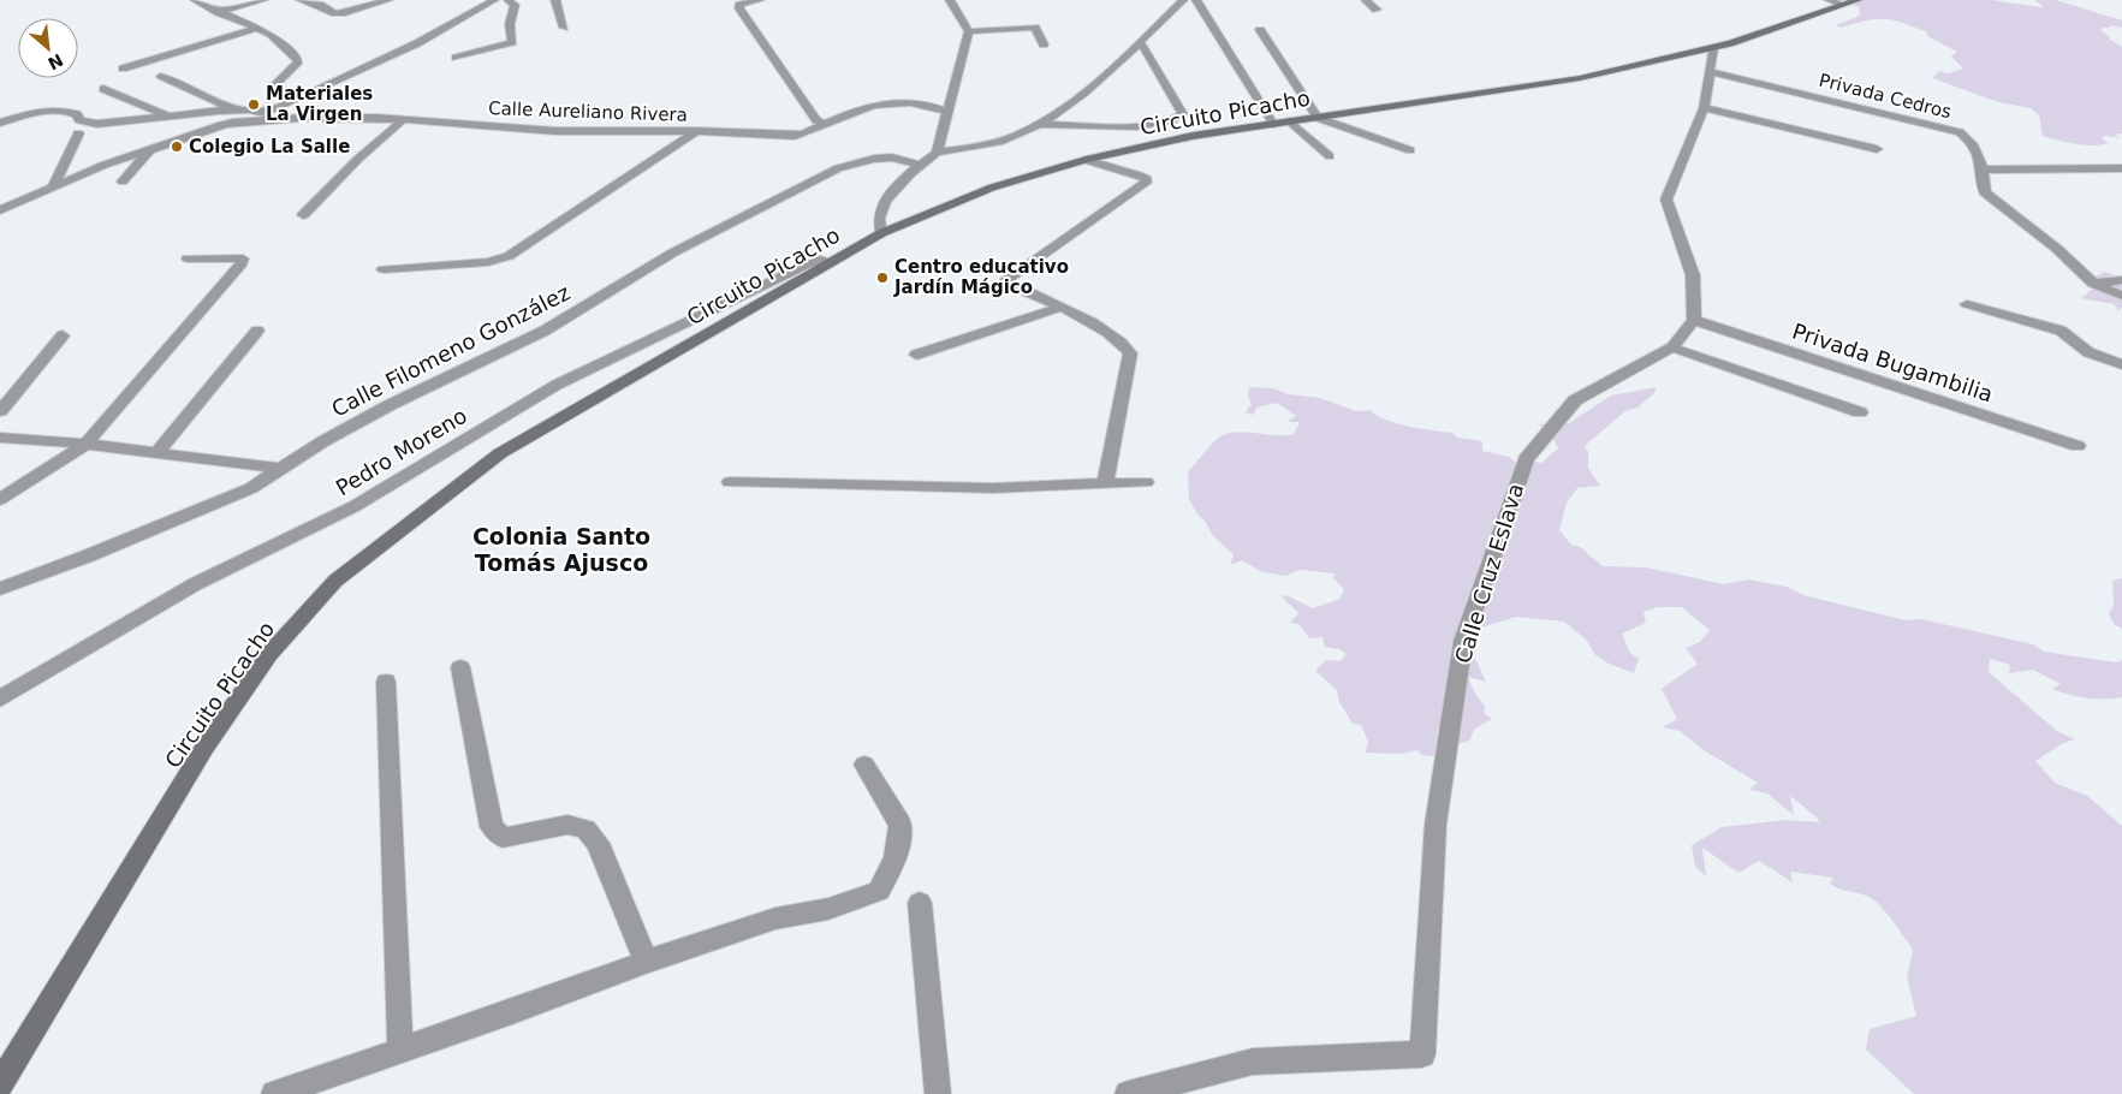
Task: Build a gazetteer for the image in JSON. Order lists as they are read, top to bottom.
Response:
{
  "streets": {
    "main road": ["Circuito Picacho"],
    "street": [
      "Privada Cedros",
      "Calle Aureliano Rivera",
      "Calle Filomeno González",
      "Privada Bugambilia",
      "Pedro Moreno",
      "Calle Cruz Eslava"
    ]
  },
  "crossings": [
    ["Circuito Picacho", "Pedro Moreno"],
    ["Privada Bugambilia", "Calle Cruz Eslava"]
  ],
  "districts": ["Colonia Santo Tomás Ajusco"],
  "places": ["Materiales La Virgen", "Colegio La Salle", "Centro educativo Jardín Mágico"],
  "north": "bottom right"
}
